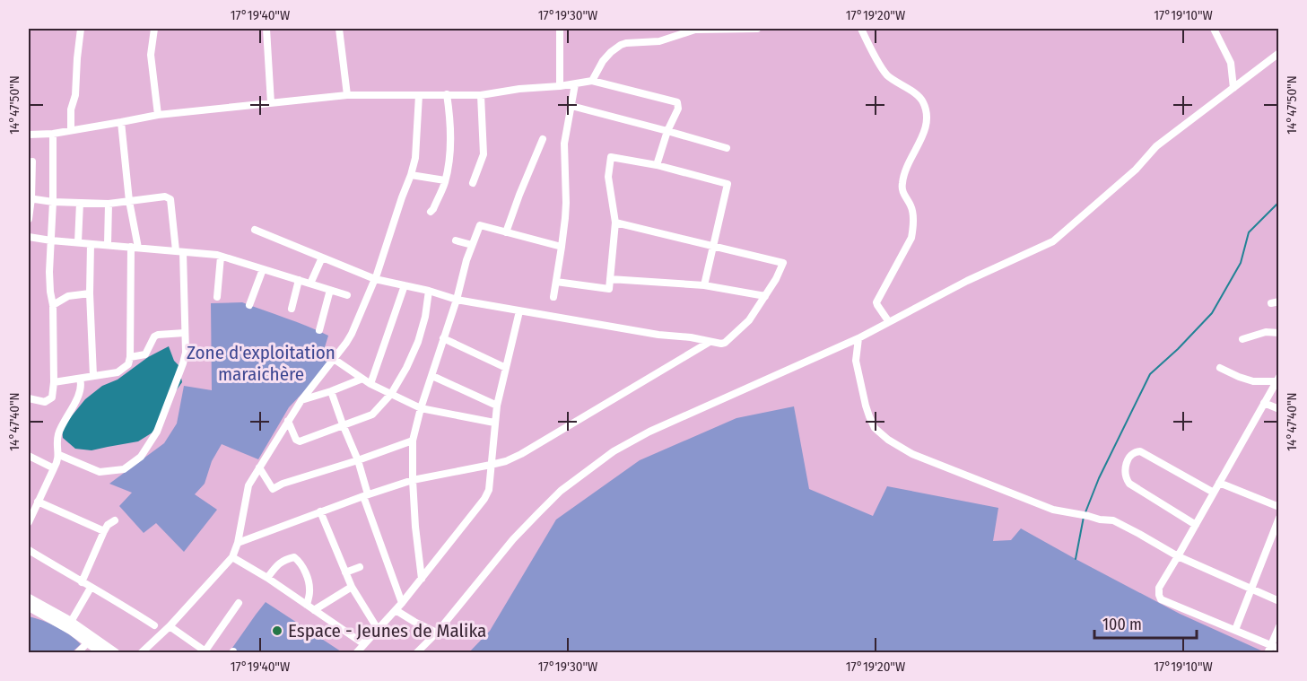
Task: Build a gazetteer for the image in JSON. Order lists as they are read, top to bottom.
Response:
{
  "parks": ["Zone d'exploitation maraichère"],
  "places": ["Espace - Jeunes de Malika"],
  "scale_bar": "100 m",
  "coordinates": [
    "17°19'40\"W",
    "17°19'30\"W",
    "17°19'20\"W",
    "17°19'10\"W",
    "14°47'50\"N",
    "14°47'40\"N"
  ]
}
